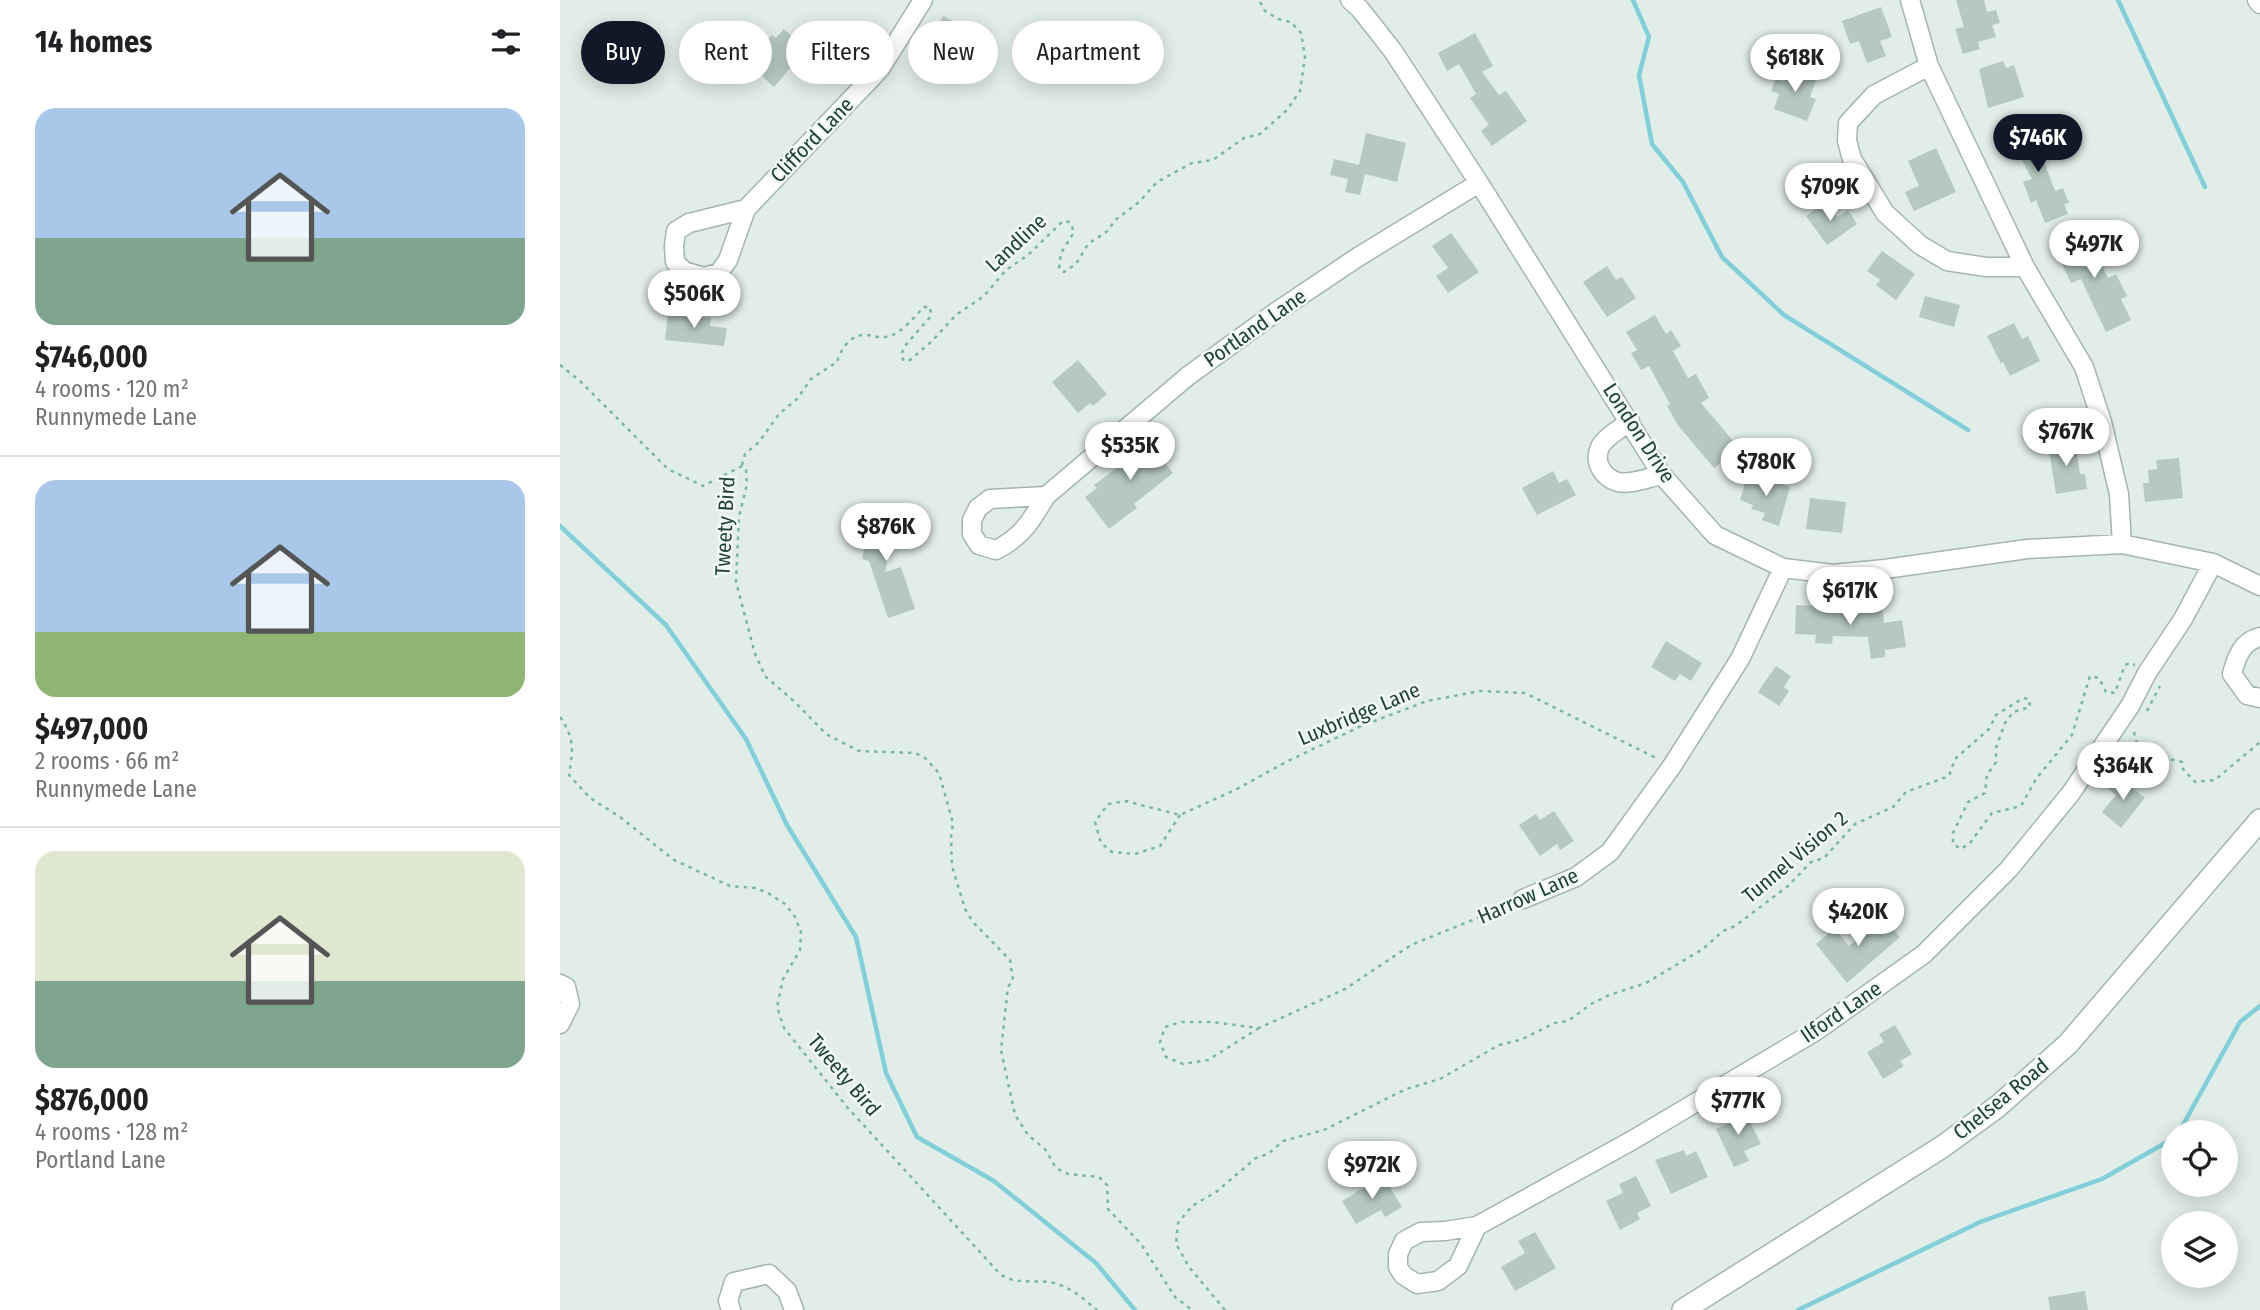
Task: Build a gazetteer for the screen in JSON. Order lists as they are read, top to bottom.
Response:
{
  "streets": {
    "street": [
      "Clifford Lane",
      "Portland Lane",
      "London Drive",
      "Harrow Lane",
      "Ilford Lane",
      "Chelsea Road"
    ],
    "path": [
      "Landline",
      "Tweety Bird",
      "Luxbridge Lane",
      "Tunnel Vision 2"
    ]
  },
  "crossings": [
    ["Landline", "Tweety Bird"],
    ["Portland Lane", "London Drive"],
    ["London Drive", "Harrow Lane"],
    ["London Drive", "Ilford Lane"],
    ["Luxbridge Lane", "Harrow Lane"]
  ],
  "page": {
    "heading": "14 homes",
    "chip": [
      "Buy",
      "Rent",
      "Filters",
      "New",
      "Apartment"
    ],
    "price": [
      "$618K",
      "$746K",
      "$709K",
      "$497K",
      "$506K",
      "$767K",
      "$535K",
      "$780K",
      "$876K",
      "$617K",
      "$364K",
      "$420K",
      "$777K",
      "$972K"
    ],
    "list": [
      {
        "name": "$746,000",
        "note": "4 rooms · 120 m² · Runnymede Lane"
      },
      {
        "name": "$497,000",
        "note": "2 rooms · 66 m² · Runnymede Lane"
      },
      {
        "name": "$876,000",
        "note": "4 rooms · 128 m² · Portland Lane"
      }
    ]
  }
}
